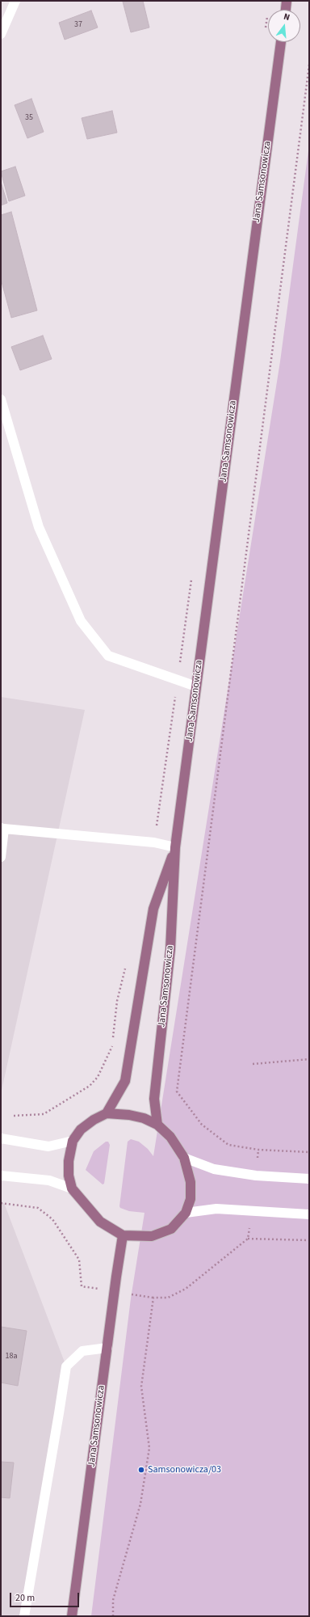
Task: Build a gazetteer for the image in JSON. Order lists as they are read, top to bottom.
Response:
{
  "streets": {
    "main road": ["Jana Samsonowicza"]
  },
  "places": ["Samsonowicza/03"],
  "house_numbers": ["37", "35", "18a"],
  "scale_bar": "20 m",
  "north": "top"
}
